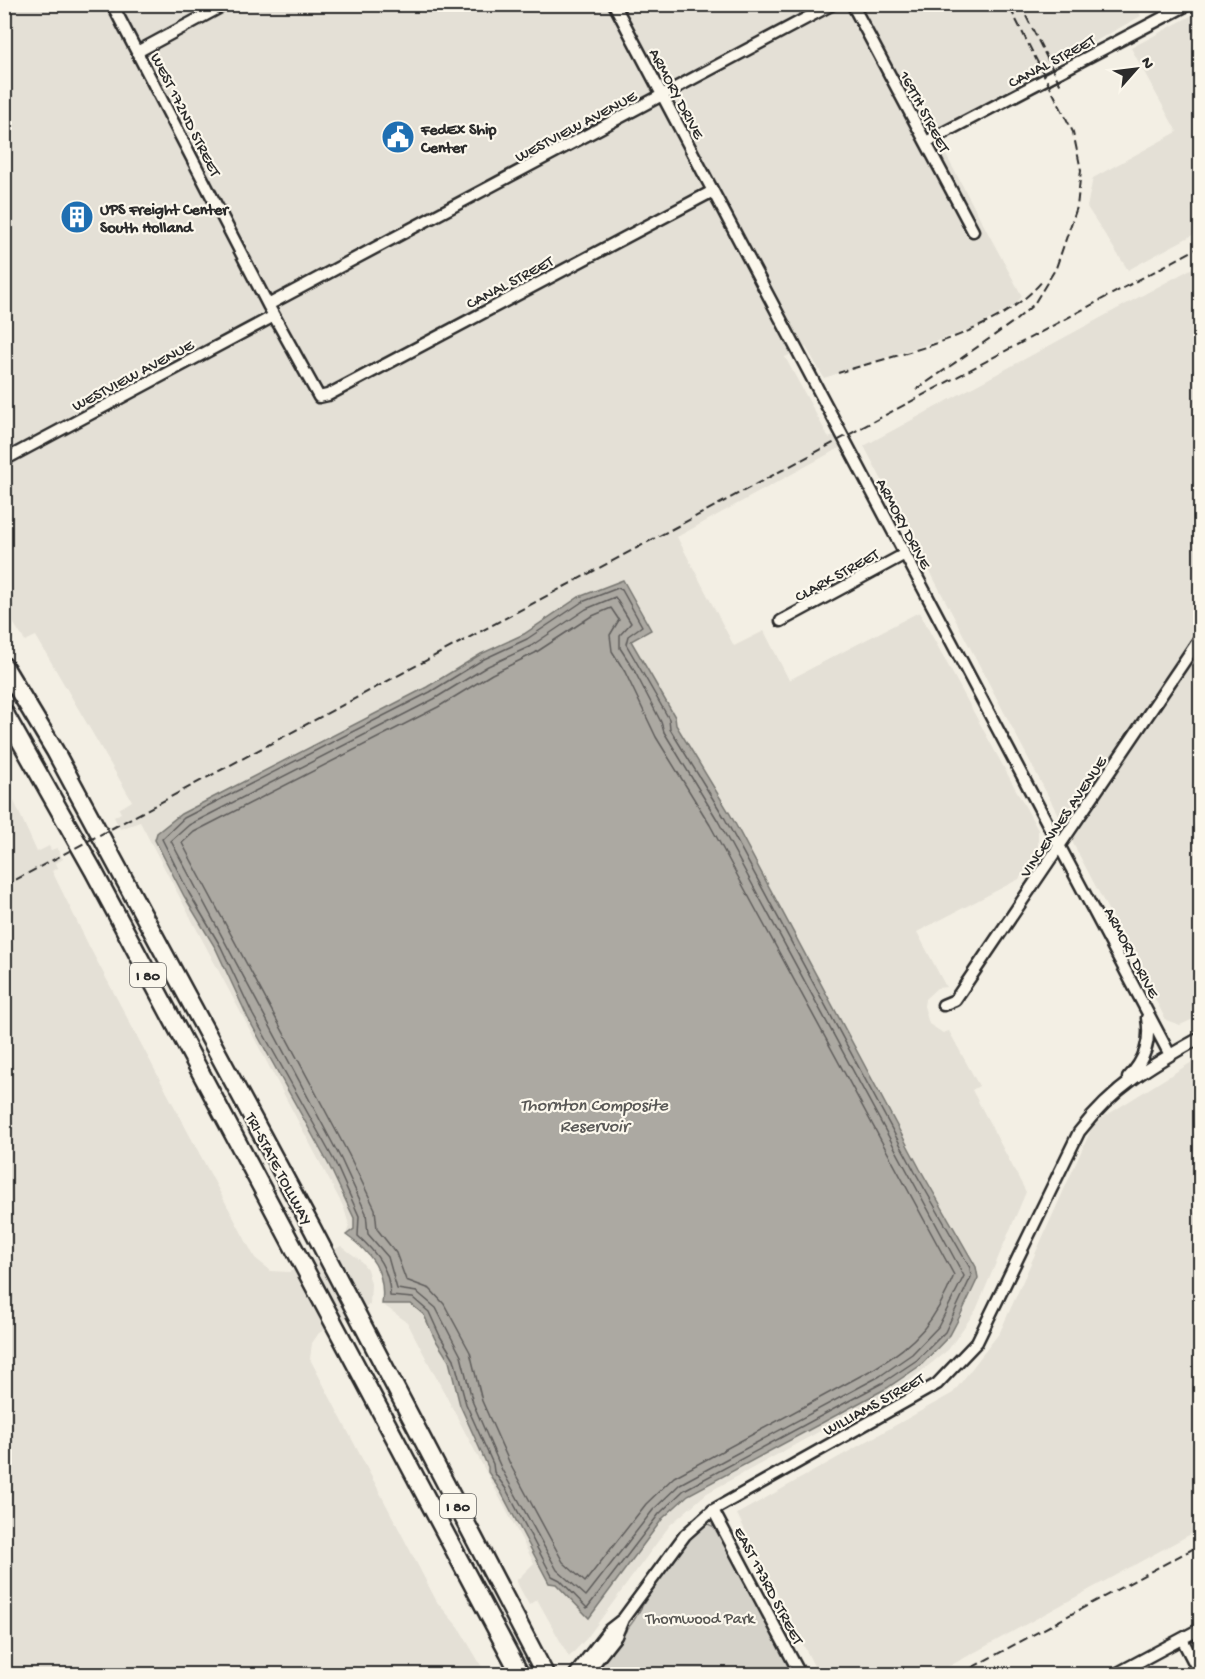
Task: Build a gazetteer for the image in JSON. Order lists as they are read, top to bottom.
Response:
{
  "streets": {
    "highway": ["I 80", "TRI-STATE TOLLWAY"],
    "street": [
      "CANAL STREET",
      "ARMORY DRIVE",
      "169TH STREET",
      "WEST 172ND STREET",
      "WESTVIEW AVENUE",
      "CLARK STREET",
      "VINCENNES AVENUE",
      "WILLIAMS STREET",
      "EAST 173RD STREET"
    ]
  },
  "crossings": [
    ["CANAL STREET", "ARMORY DRIVE"],
    ["CANAL STREET", "169TH STREET"],
    ["CANAL STREET", "WEST 172ND STREET"],
    ["ARMORY DRIVE", "WESTVIEW AVENUE"],
    ["ARMORY DRIVE", "CLARK STREET"],
    ["ARMORY DRIVE", "VINCENNES AVENUE"],
    ["ARMORY DRIVE", "WILLIAMS STREET"],
    ["WEST 172ND STREET", "WESTVIEW AVENUE"],
    ["WILLIAMS STREET", "EAST 173RD STREET"]
  ],
  "water": ["Thornton Composite Reservoir"],
  "parks": ["Thornwood Park"],
  "places": {
    "public building": ["FedEx Ship Center"],
    "building": ["UPS Freight Center South Holland"]
  },
  "north": "top right"
}
